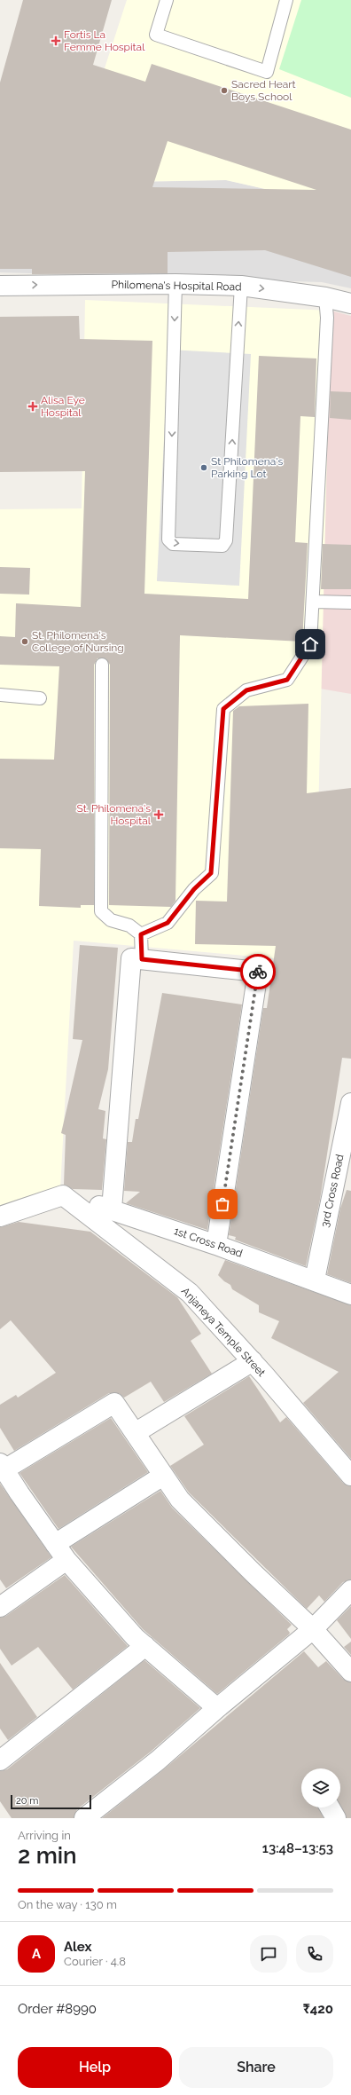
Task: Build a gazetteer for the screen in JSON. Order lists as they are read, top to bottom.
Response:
{
  "streets": {
    "street": [
      "Philomena's Hospital Road",
      "3rd Cross Road",
      "1st Cross Road",
      "Anjaneya Temple Street"
    ]
  },
  "crossings": [
    ["3rd Cross Road", "1st Cross Road"],
    ["1st Cross Road", "Anjaneya Temple Street"]
  ],
  "one_way": ["Philomena's Hospital Road"],
  "places": {
    "health": ["Fortis La Femme Hospital", "Alisa Eye Hospital", "St. Philomena's Hospital"],
    "other": ["Sacred Heart Boys School", "St Philomena's Parking Lot", "St. Philomena's College of Nursing"]
  },
  "scale_bar": "20 m",
  "page": {
    "scale": "20 m",
    "heading": ["2 min", "Arriving in", "13:48–13:53"],
    "panel": [
      "Alex",
      "Courier · 4.8",
      "Order #8990",
      "₹420"
    ],
    "bar": "On the way · 130 m",
    "round": "A",
    "buttons": ["Help", "Share"]
  }
}
